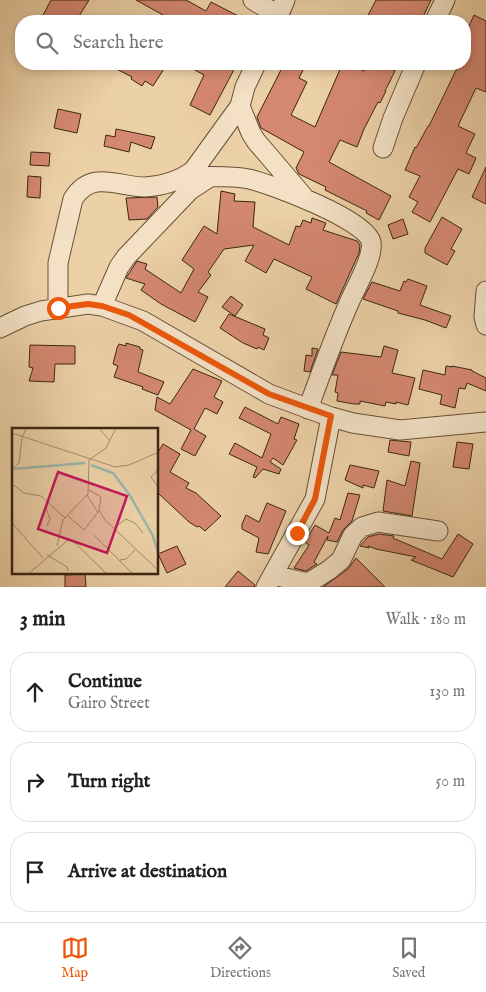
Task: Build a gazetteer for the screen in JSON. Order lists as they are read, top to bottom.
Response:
{
  "page": {
    "search": "Search here",
    "heading": ["3 min", "Walk · 180 m"],
    "list": [
      ["Continue", "Gairo Street", "130 m"],
      ["Turn right", "50 m"],
      "Arrive at destination"
    ],
    "nav": ["Map", "Directions", "Saved"]
  }
}
